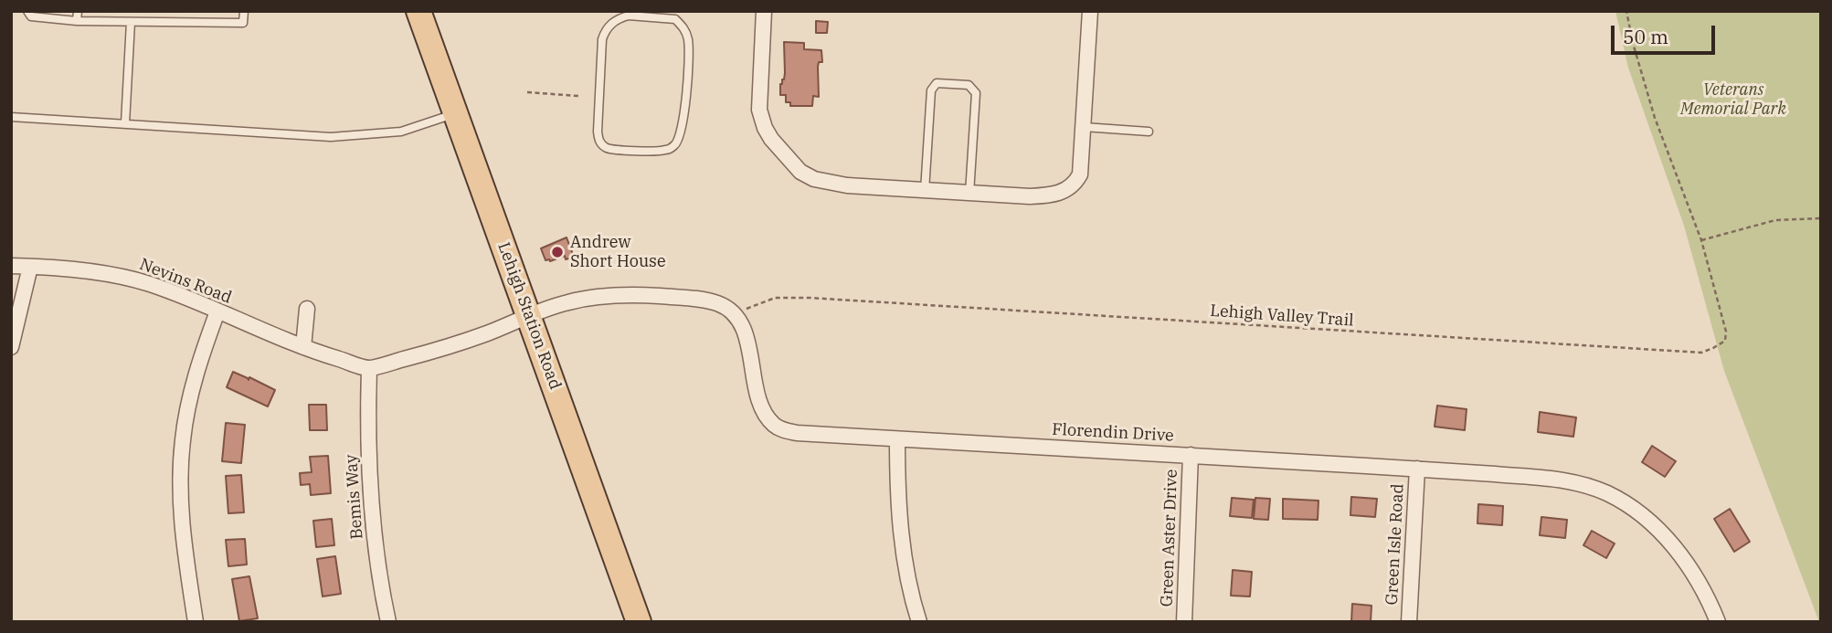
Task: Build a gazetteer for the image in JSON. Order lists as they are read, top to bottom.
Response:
{
  "streets": {
    "main road": ["Lehigh Station Road"],
    "street": [
      "Nevins Road",
      "Florendin Drive",
      "Bemis Way",
      "Green Aster Drive",
      "Green Isle Road"
    ],
    "path": ["Lehigh Valley Trail"]
  },
  "crossings": [
    ["Nevins Road", "Bemis Way"],
    ["Lehigh Valley Trail", "Florendin Drive"],
    ["Florendin Drive", "Green Aster Drive"],
    ["Florendin Drive", "Green Isle Road"]
  ],
  "parks": ["Veterans Memorial Park"],
  "places": ["Andrew Short House"],
  "scale_bar": "50 m"
}
